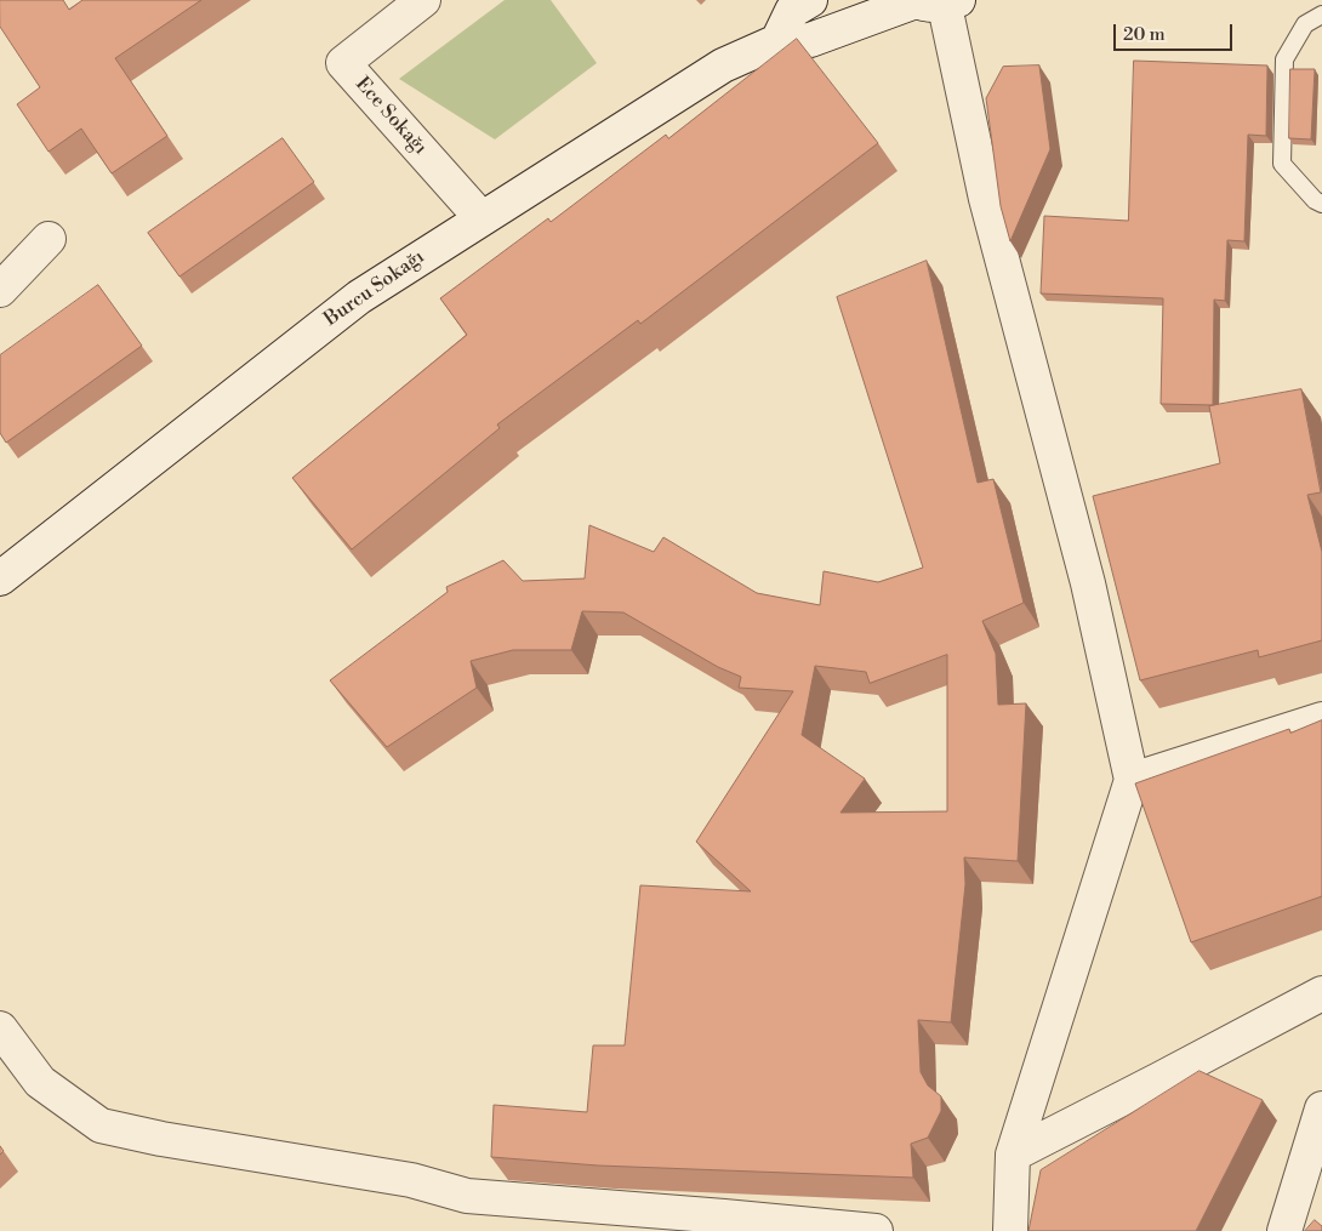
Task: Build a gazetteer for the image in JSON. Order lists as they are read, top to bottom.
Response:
{
  "streets": {
    "street": ["Ece Sokağı", "Burcu Sokağı"]
  },
  "crossings": [
    ["Ece Sokağı", "Burcu Sokağı"]
  ],
  "scale_bar": "20 m"
}
